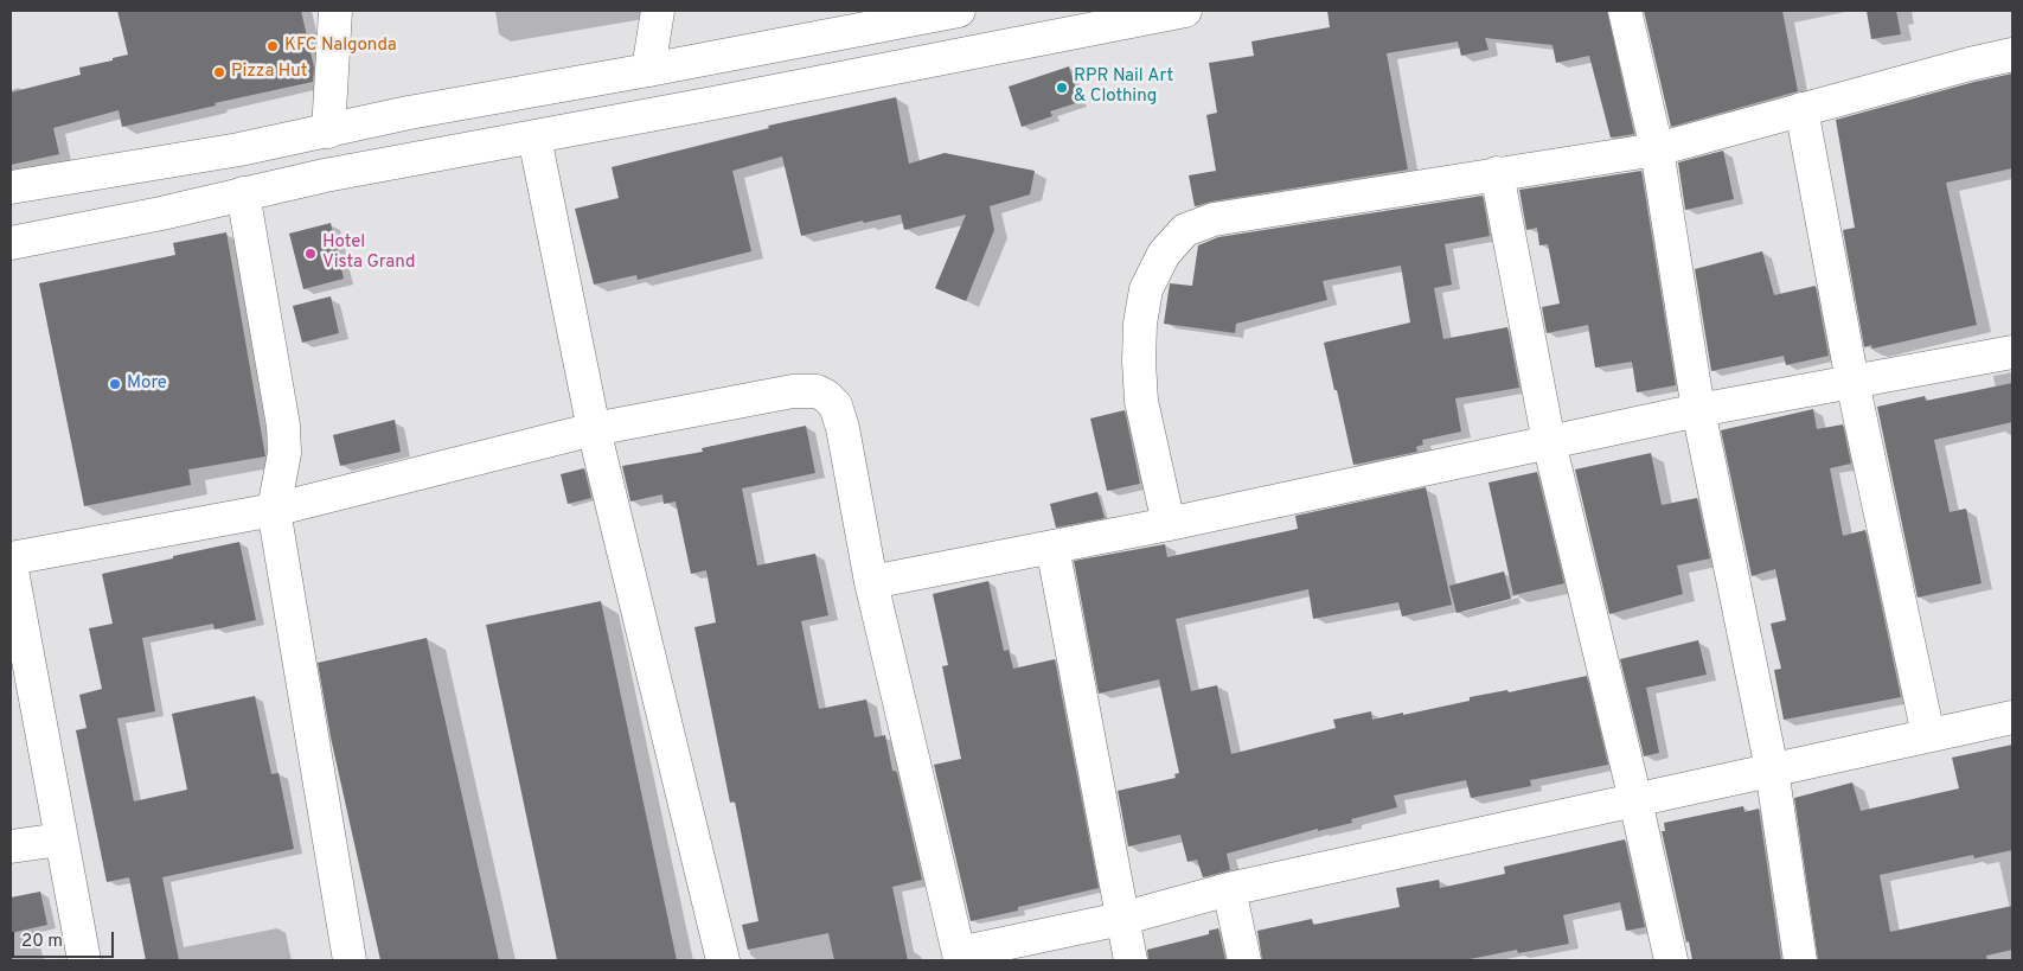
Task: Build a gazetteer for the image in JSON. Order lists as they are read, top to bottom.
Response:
{
  "places": [
    "KFC Nalgonda",
    "Pizza Hut",
    "RPR Nail Art & Clothing",
    "Hotel Vista Grand",
    "More"
  ],
  "scale_bar": "20 m"
}
